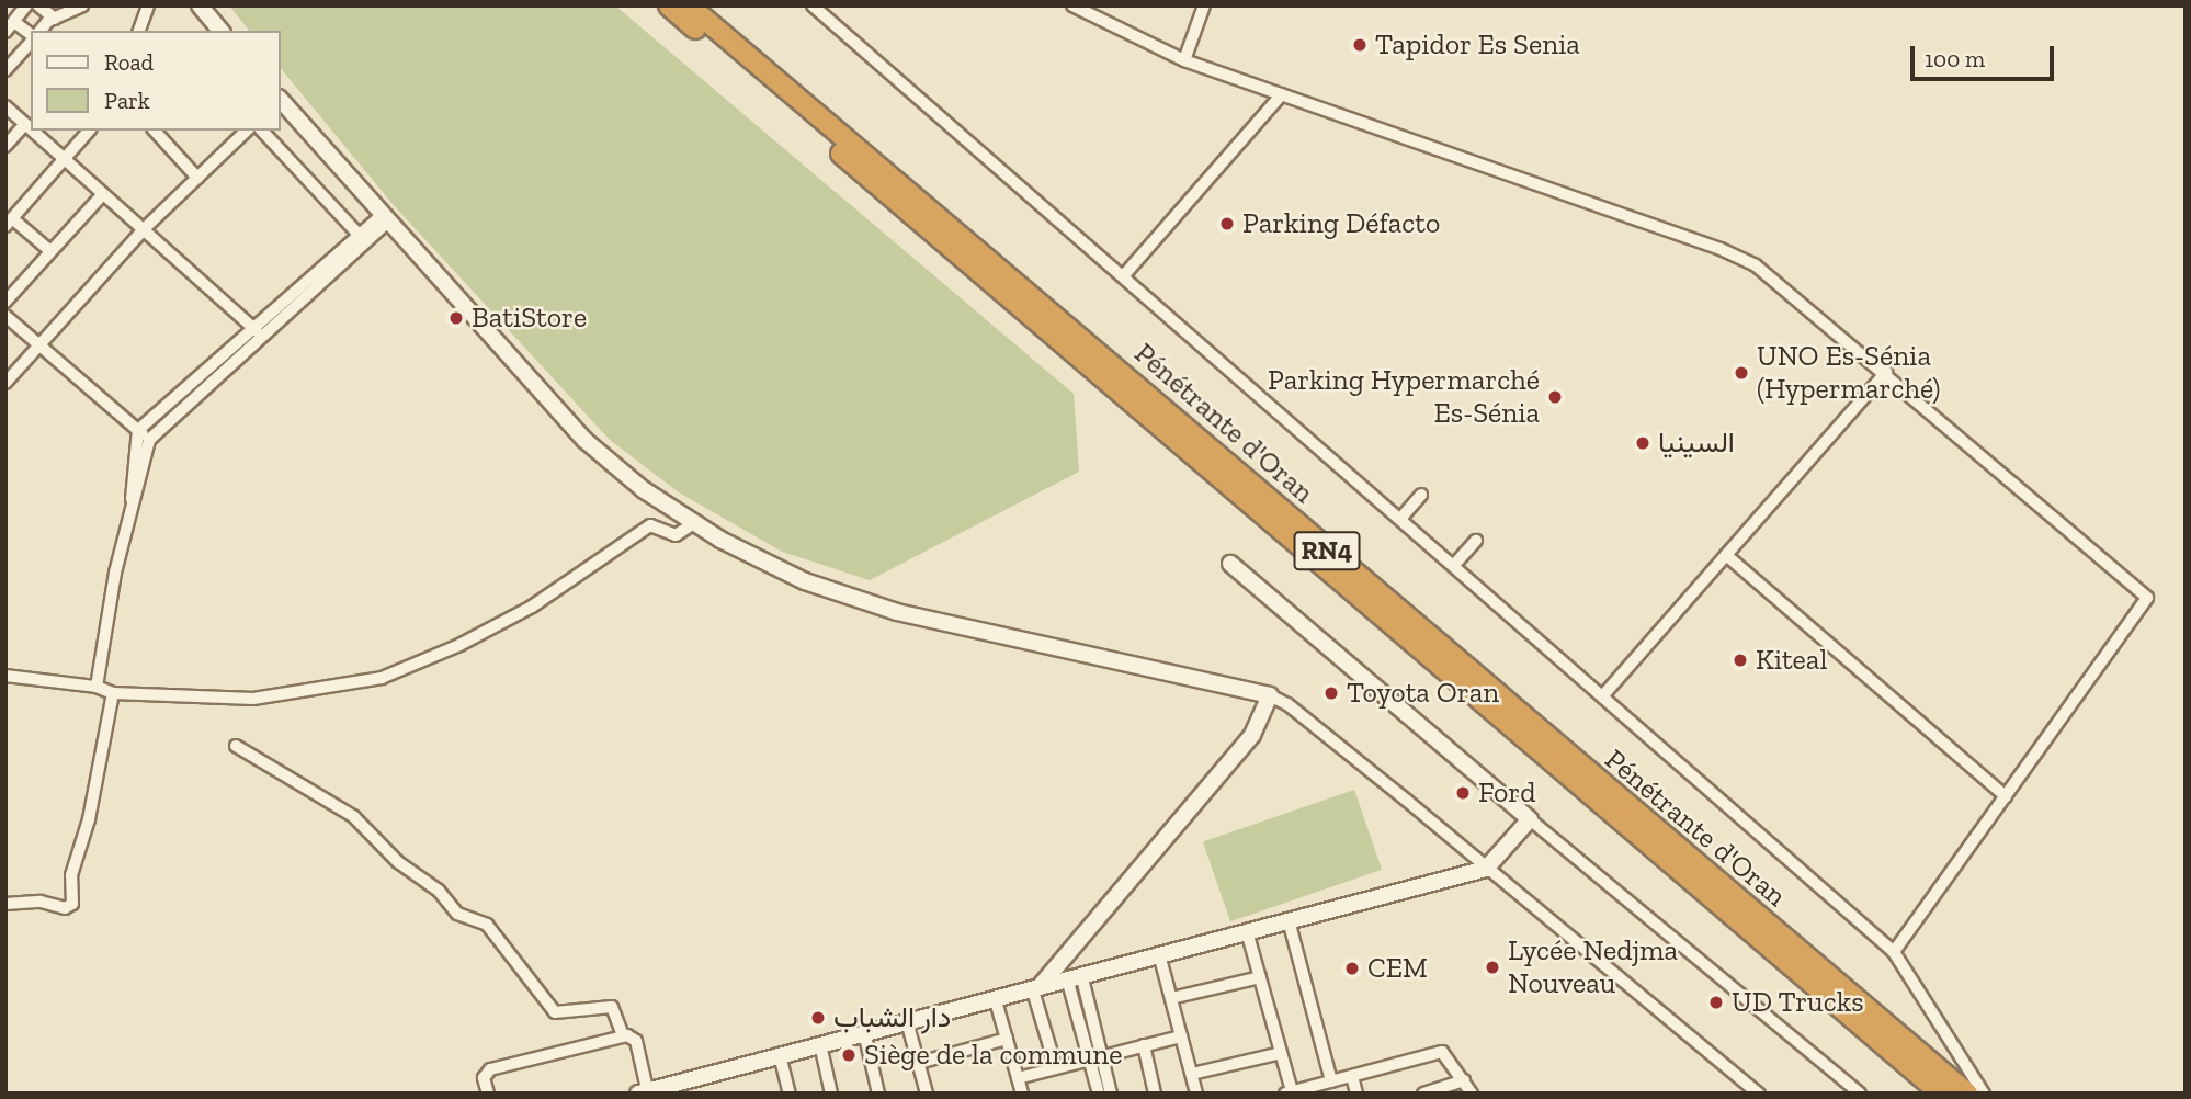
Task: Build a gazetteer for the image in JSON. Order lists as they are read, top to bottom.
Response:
{
  "streets": {
    "highway": ["Pénétrante d'Oran", "RN4"]
  },
  "places": [
    "Tapidor Es Senia",
    "Parking Défacto",
    "BatiStore",
    "UNO Es-Sénia (Hypermarché)",
    "Parking Hypermarché Es-Sénia",
    "السينيا",
    "Kiteal",
    "Toyota Oran",
    "Ford",
    "Lycée Nedjma Nouveau",
    "CEM",
    "UD Trucks",
    "دار الشباب",
    "Siège de la commune"
  ],
  "legend": ["Road", "Park"],
  "scale_bar": "100 m"
}
